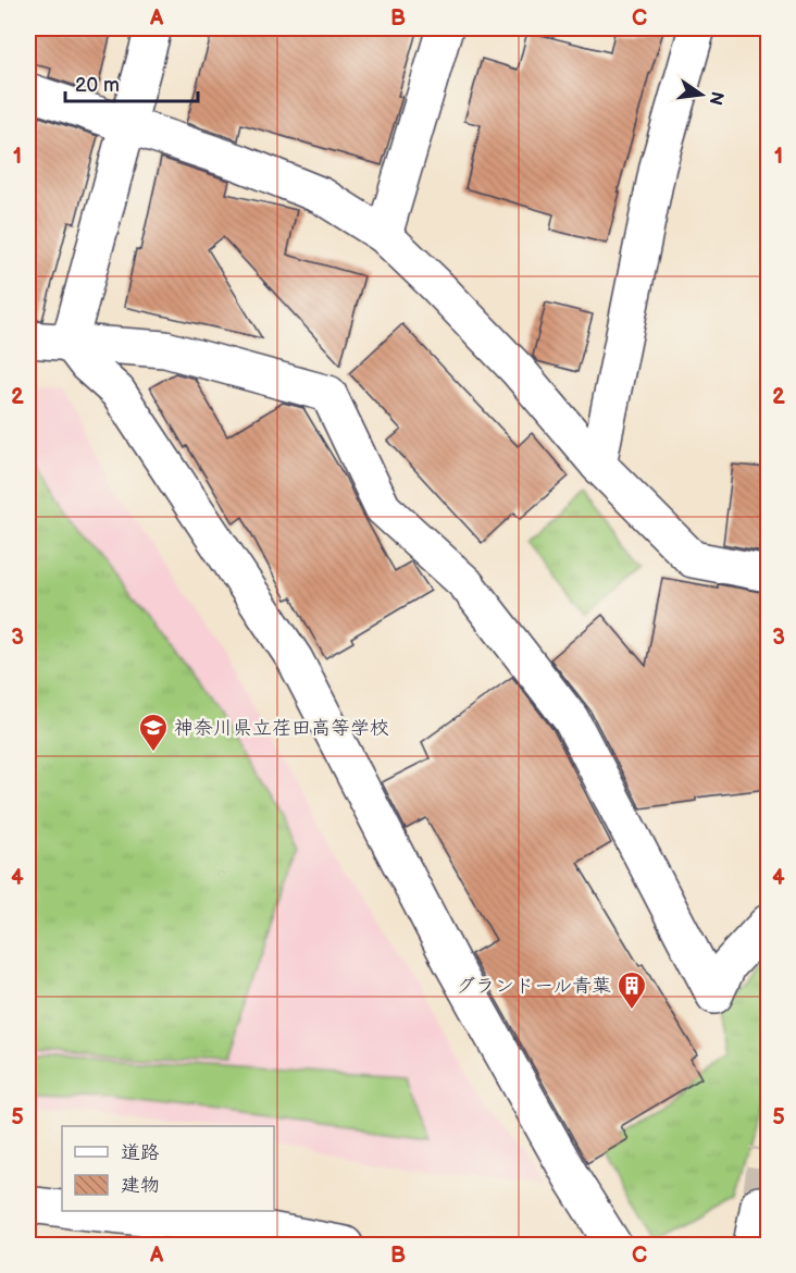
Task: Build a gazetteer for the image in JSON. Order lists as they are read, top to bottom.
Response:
{
  "places": {
    "school or university": ["神奈川県立荏田高等学校"],
    "building": ["グランドール青葉"]
  },
  "legend": ["道路", "建物"],
  "scale_bar": "20 m",
  "north": "right",
  "grid": {
    "columns": ["A", "B", "C"],
    "rows": [
      "1",
      "2",
      "3",
      "4",
      "5"
    ]
  }
}
